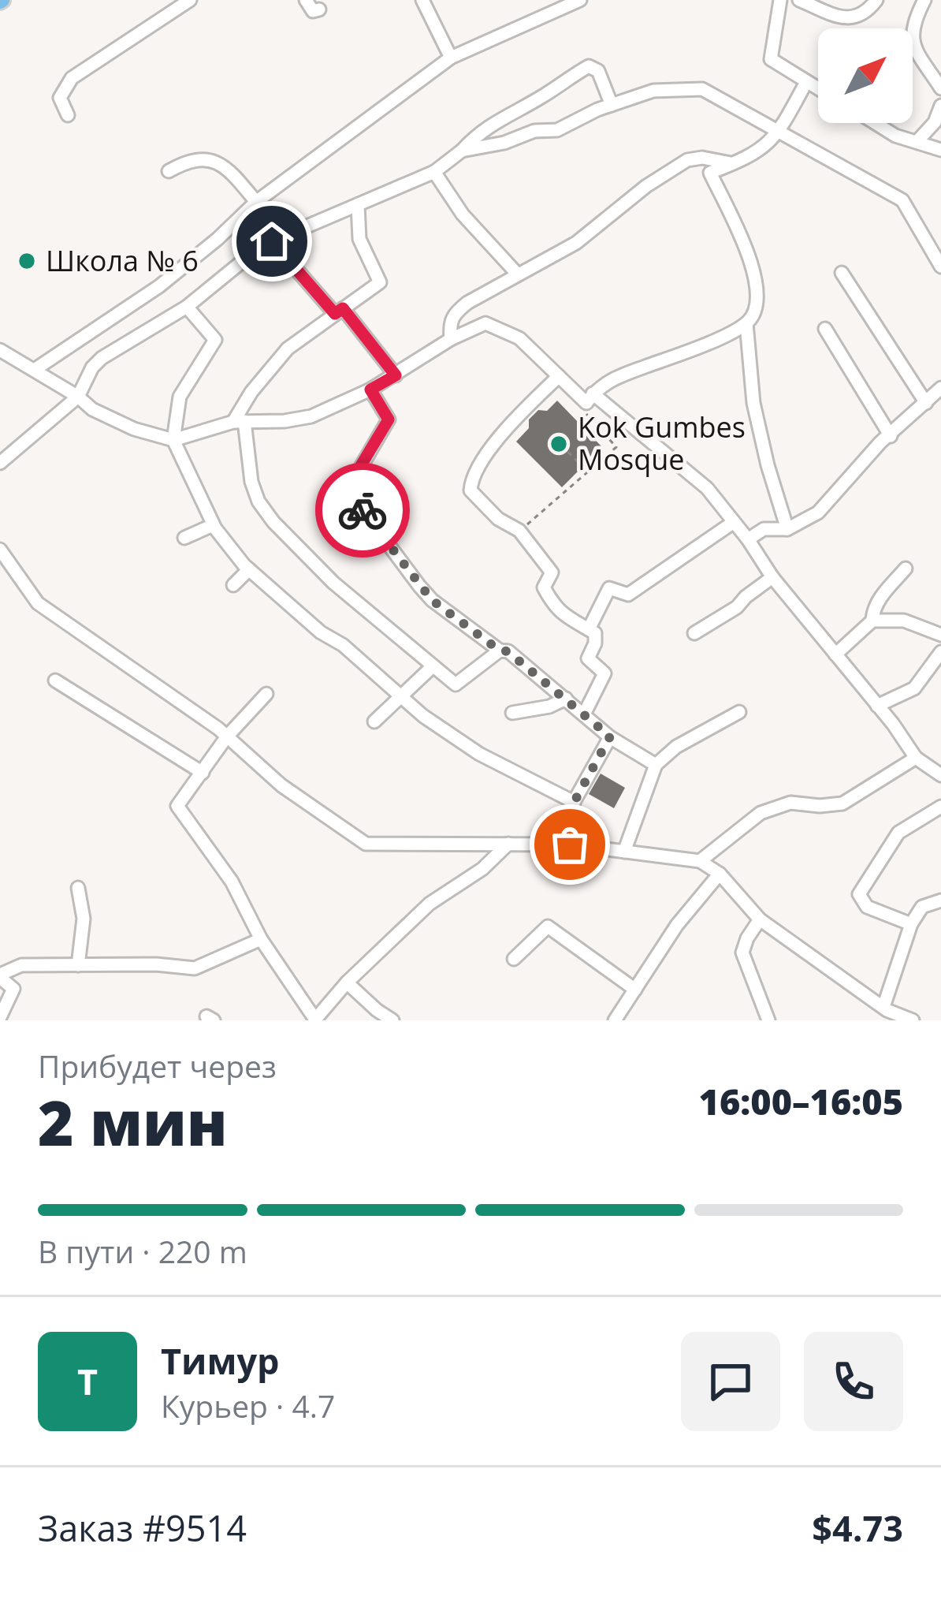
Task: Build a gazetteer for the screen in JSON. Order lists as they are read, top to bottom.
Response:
{
  "places": ["Школа № 6", "Kok Gumbes Mosque"],
  "north": "top right",
  "page": {
    "heading": ["2 мин", "Прибудет через", "16:00–16:05"],
    "panel": [
      "Тимур",
      "Курьер · 4.7",
      "Заказ #9514",
      "$4.73"
    ],
    "bar": "В пути · 220 m",
    "round": "Т"
  }
}
